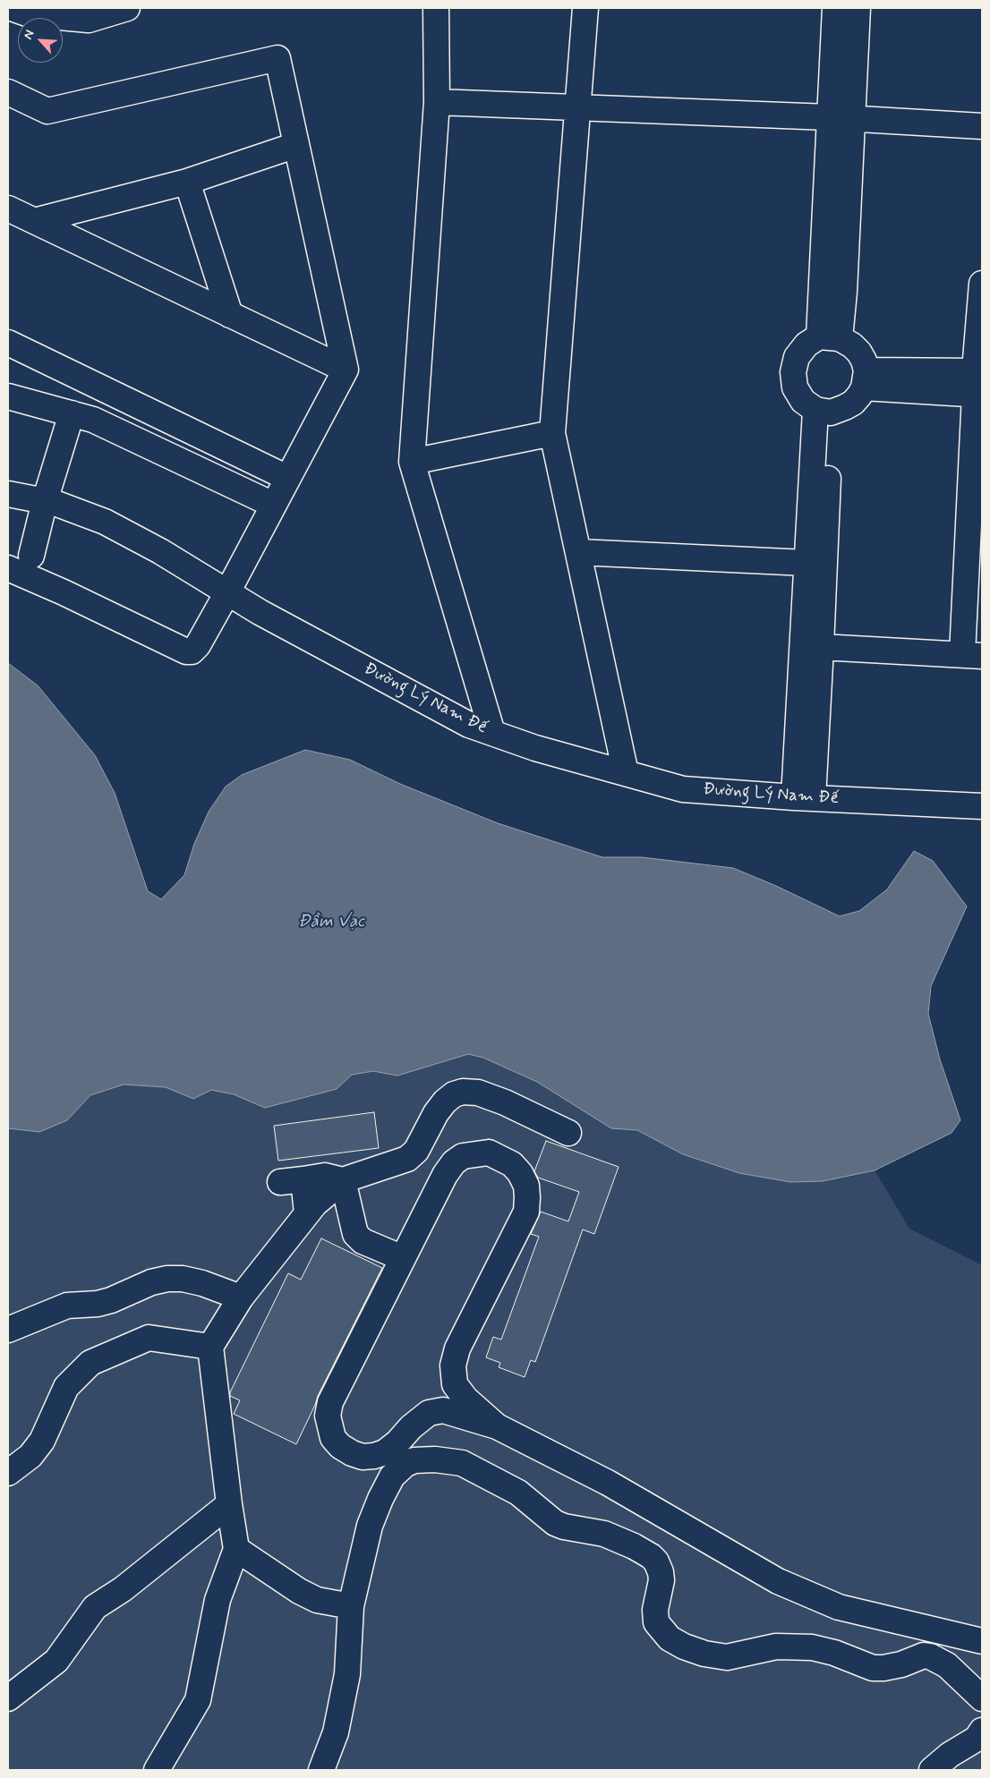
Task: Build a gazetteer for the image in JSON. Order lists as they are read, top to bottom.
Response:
{
  "streets": {
    "street": ["Đường Lý Nam Đế"]
  },
  "water": ["Đầm Vạc"],
  "north": "top left"
}
